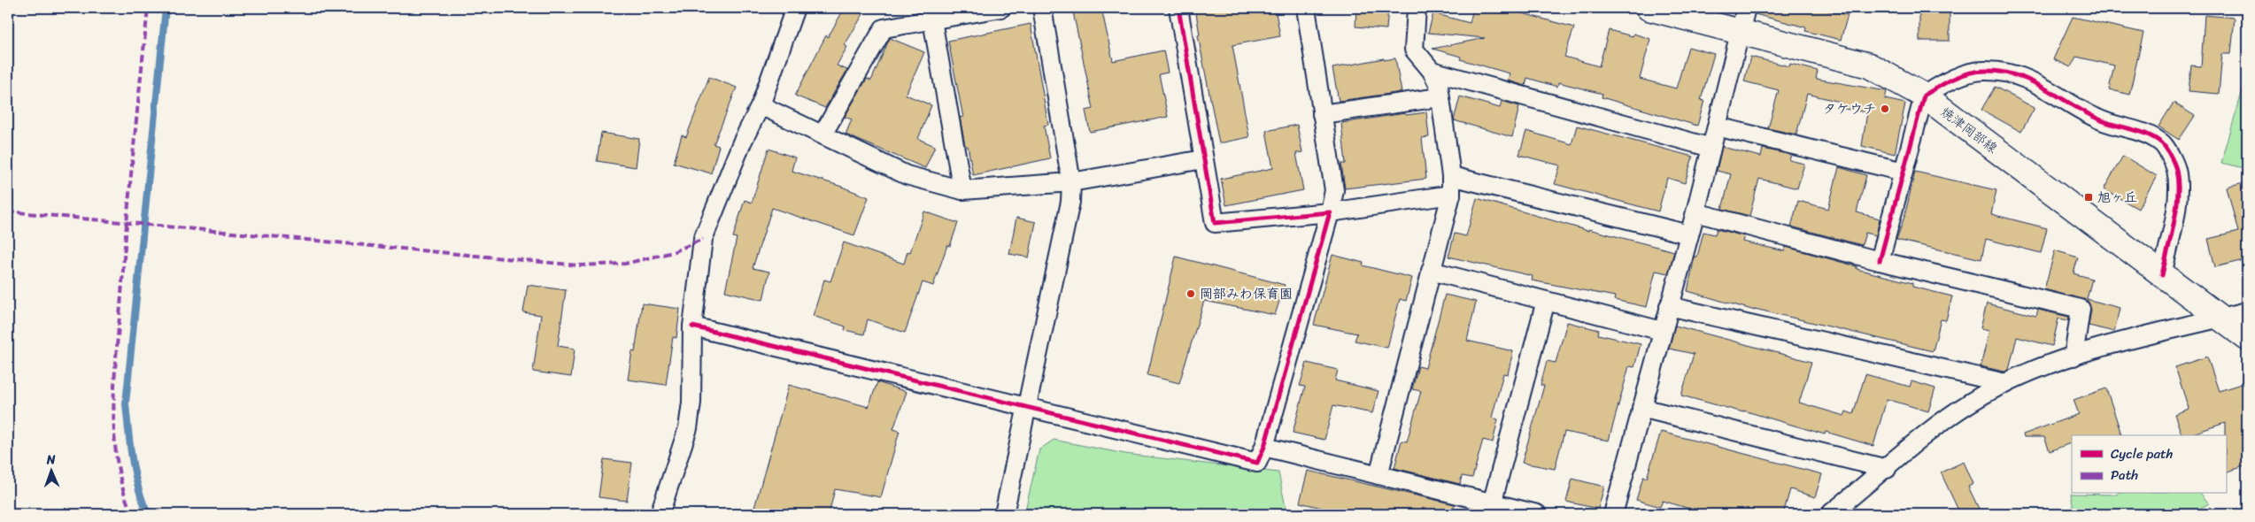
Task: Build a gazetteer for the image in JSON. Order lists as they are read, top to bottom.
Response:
{
  "streets": {
    "main road": ["焼津岡部線"]
  },
  "places": {
    "other": ["タケウチ", "岡部みわ保育園"],
    "transit": ["旭ヶ丘"]
  },
  "legend": ["Cycle path", "Path"],
  "north": "top"
}
